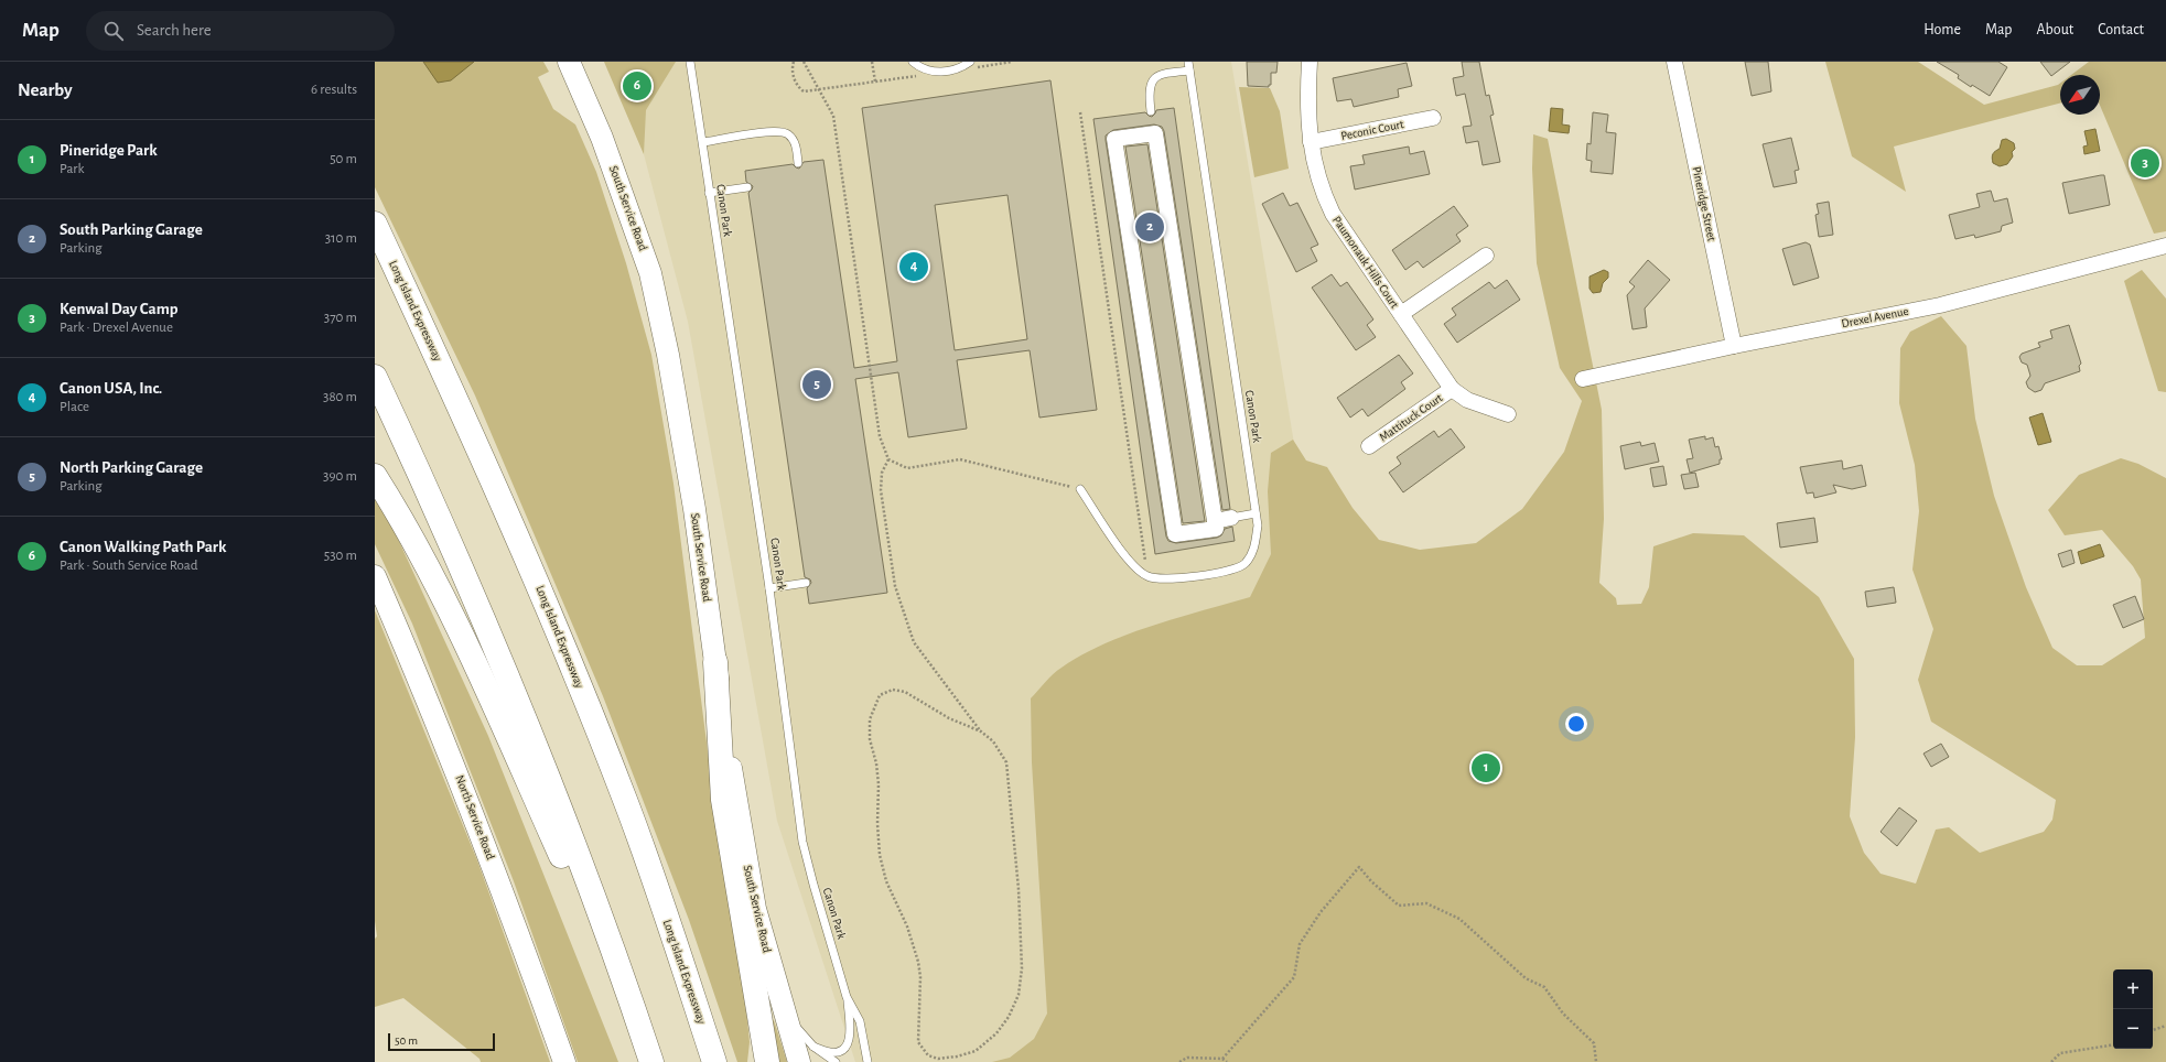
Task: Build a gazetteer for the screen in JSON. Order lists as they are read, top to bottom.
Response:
{
  "streets": {
    "highway": ["Long Island Expressway"],
    "main road": ["South Service Road", "North Service Road"],
    "street": [
      "Peconic Court",
      "Pineridge Street",
      "Paumonauk Hills Court",
      "Drexel Avenue",
      "Mattituck Court"
    ],
    "lane": ["Canon Park"]
  },
  "crossings": [
    ["Peconic Court", "Paumonauk Hills Court"],
    ["Pineridge Street", "Drexel Avenue"],
    ["Paumonauk Hills Court", "Mattituck Court"]
  ],
  "scale_bar": "50 m",
  "north": "bottom left",
  "page": {
    "header": "Map",
    "search": "Search here",
    "nav": [
      "Home",
      "Map",
      "About",
      "Contact"
    ],
    "heading": ["Nearby", "6 results"],
    "pins": [
      "6",
      "3",
      "2",
      "4",
      "5",
      "1"
    ],
    "list": [
      {
        "mark": "1",
        "name": "Pineridge Park",
        "note": "Park",
        "value": "50 m"
      },
      {
        "mark": "2",
        "name": "South Parking Garage",
        "note": "Parking",
        "value": "310 m"
      },
      {
        "mark": "3",
        "name": "Kenwal Day Camp",
        "note": "Park · Drexel Avenue",
        "value": "370 m"
      },
      {
        "mark": "4",
        "name": "Canon USA, Inc.",
        "note": "Place",
        "value": "380 m"
      },
      {
        "mark": "5",
        "name": "North Parking Garage",
        "note": "Parking",
        "value": "390 m"
      },
      {
        "mark": "6",
        "name": "Canon Walking Path Park",
        "note": "Park · South Service Road",
        "value": "530 m"
      }
    ],
    "map_buttons": ["+", "−"],
    "scale": "50 m"
  }
}
